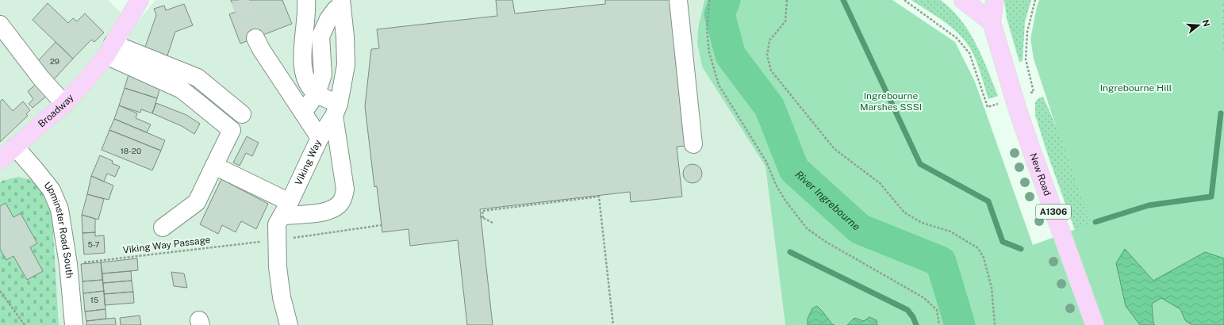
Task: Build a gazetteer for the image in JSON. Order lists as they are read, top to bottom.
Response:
{
  "streets": {
    "main road": ["Broadway", "New Road", "A1306"],
    "street": ["Viking Way", "Upminster Road South"],
    "path": ["Viking Way Passage"]
  },
  "crossings": [
    ["Broadway", "Upminster Road South"],
    ["Upminster Road South", "Viking Way Passage"]
  ],
  "water": ["River Ingrebourne"],
  "parks": ["Ingrebourne Hill", "Ingrebourne Marshes SSSI"],
  "house_numbers": [
    "29",
    "18-20",
    "5-7",
    "15"
  ],
  "north": "right"
}
